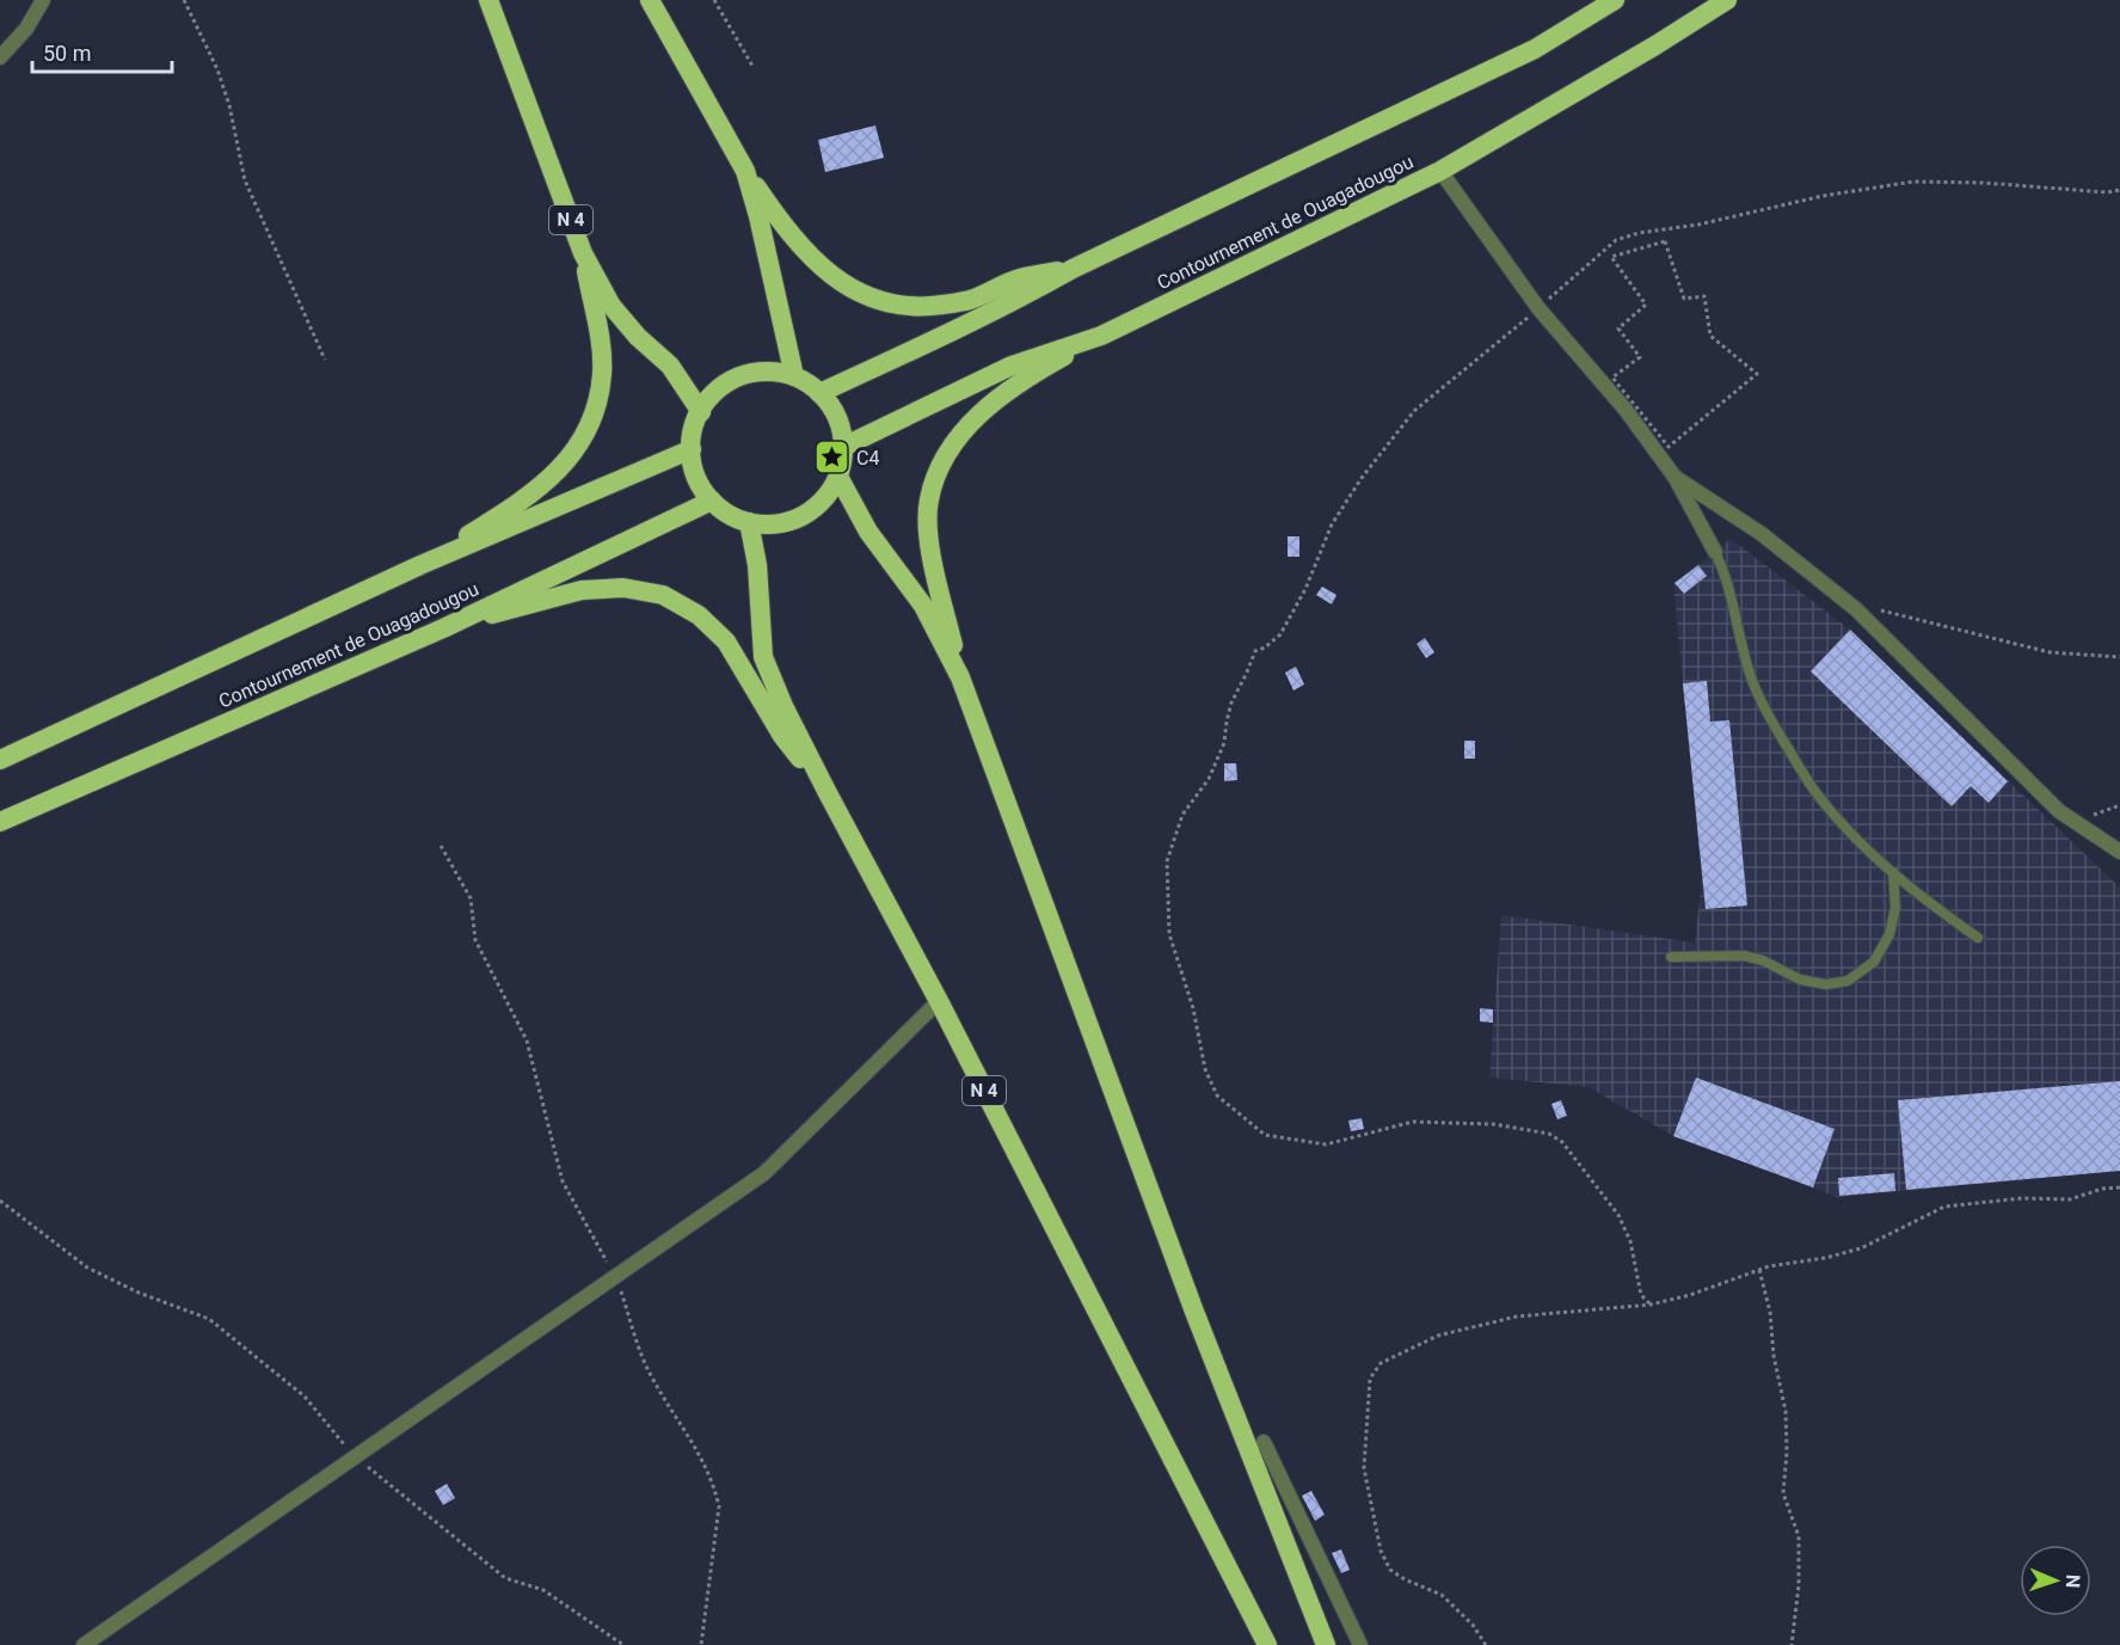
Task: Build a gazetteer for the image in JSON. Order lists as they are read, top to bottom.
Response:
{
  "streets": {
    "highway": ["N 4", "Contournement de Ouagadougou"]
  },
  "crossings": [
    ["N 4", "Contournement de Ouagadougou"]
  ],
  "places": {
    "place": ["C4"]
  },
  "scale_bar": "50 m",
  "north": "right"
}
